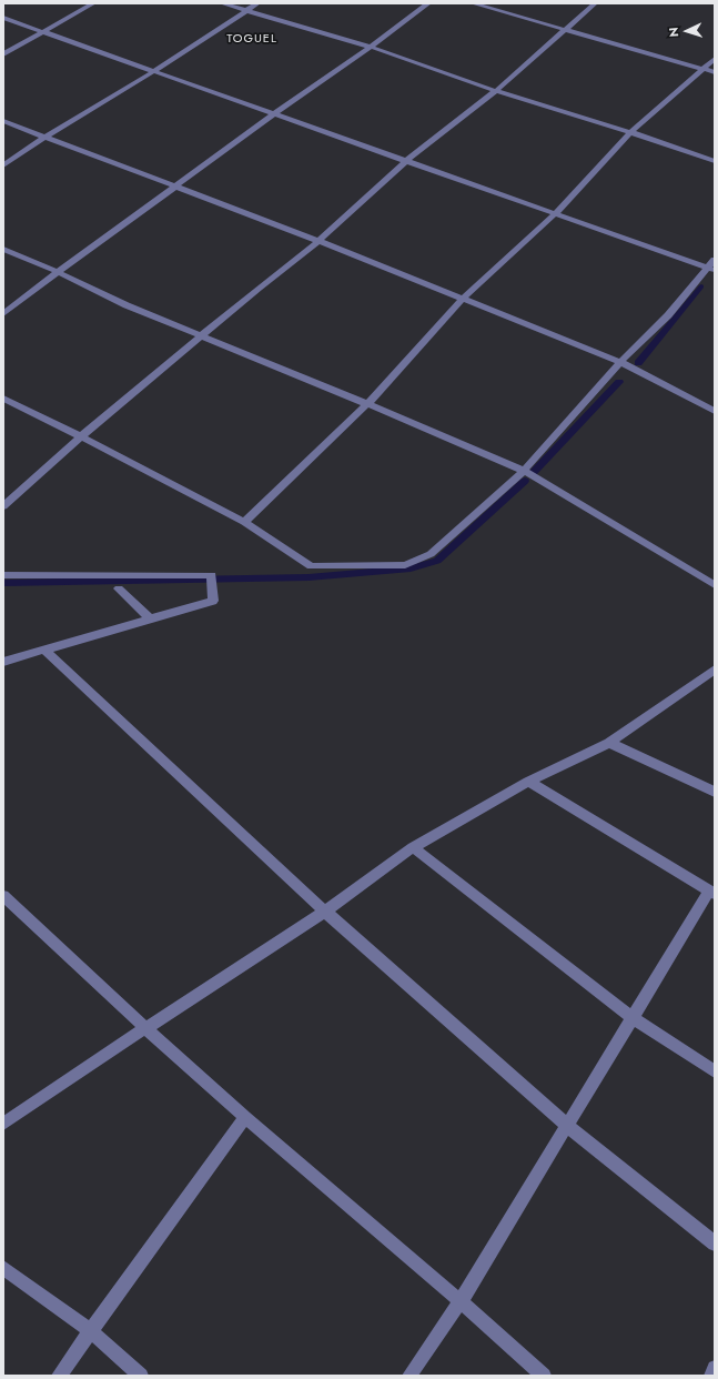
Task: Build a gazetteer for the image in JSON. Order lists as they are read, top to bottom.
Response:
{
  "districts": ["TOGUEL"],
  "north": "left"
}
